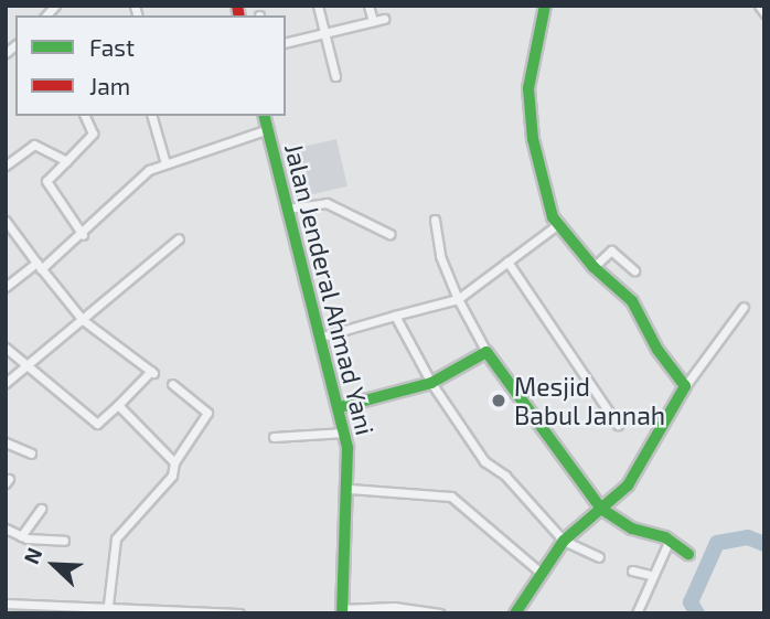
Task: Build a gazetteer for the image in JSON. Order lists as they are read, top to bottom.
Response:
{
  "streets": {
    "main road": ["Jalan Jenderal Ahmad Yani"]
  },
  "places": ["Mesjid Babul Jannah"],
  "legend": ["Fast", "Jam"],
  "north": "top left"
}
